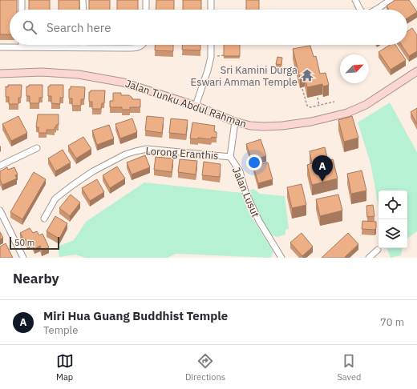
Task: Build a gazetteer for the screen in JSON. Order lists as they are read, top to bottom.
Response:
{
  "streets": {
    "street": ["Jalan Tunku Abdul Rahman", "Lorong Eranthis", "Jalan Lusut"]
  },
  "crossings": [
    ["Jalan Tunku Abdul Rahman", "Jalan Lusut"],
    ["Lorong Eranthis", "Jalan Lusut"]
  ],
  "places": {
    "temple": ["Sri Kamini Durga Eswari Amman Temple"]
  },
  "scale_bar": "50 m",
  "north": "top right",
  "page": {
    "search": "Search here",
    "pins": "A",
    "scale": "50 m",
    "heading": "Nearby",
    "list": [
      {
        "mark": "A",
        "name": "Miri Hua Guang Buddhist Temple",
        "note": "Temple",
        "value": "70 m"
      }
    ],
    "nav": ["Map", "Directions", "Saved"]
  }
}
